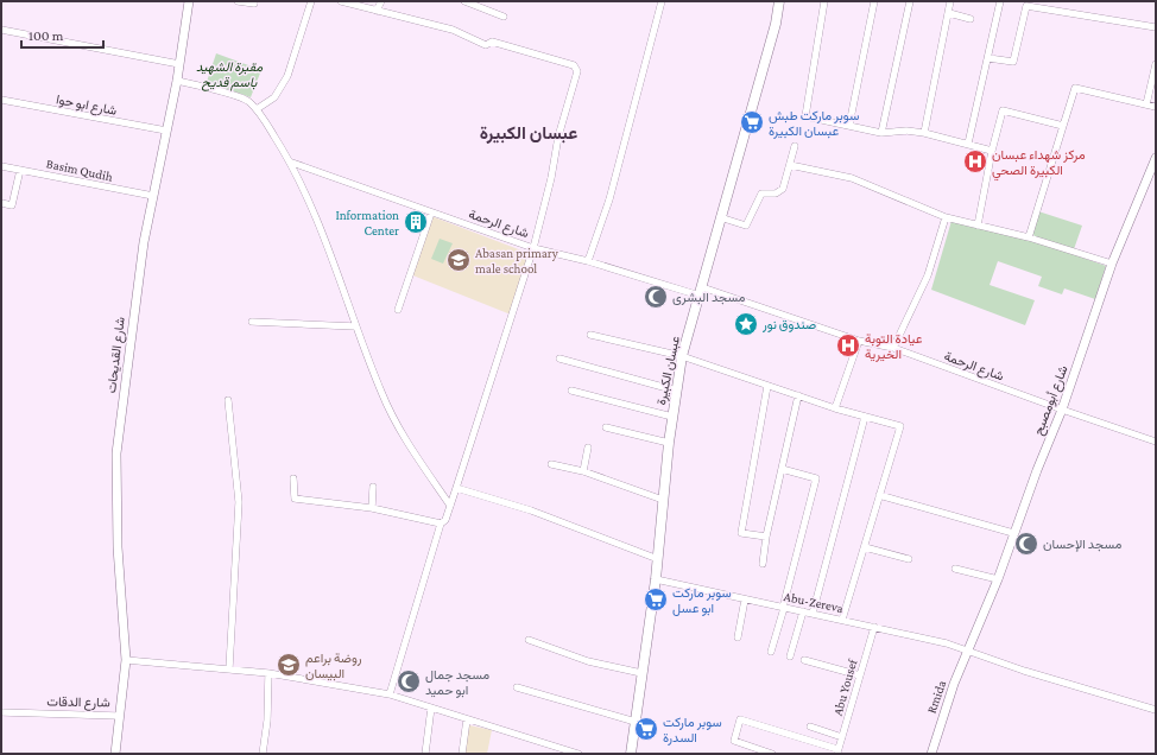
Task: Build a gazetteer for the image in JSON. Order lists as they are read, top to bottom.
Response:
{
  "streets": {
    "main road": ["عبسان الكبيرة"],
    "street": [
      "شارع ابو حوا",
      "Basim Qudih",
      "شارع الرحمة",
      "شارع القديحات",
      "شارع أبومصبح",
      "Abu-Zereva",
      "Abu Yousef",
      "Rmida",
      "شارع الدقات"
    ]
  },
  "crossings": [
    ["شارع ابو حوا", "شارع القديحات"],
    ["Basim Qudih", "شارع القديحات"],
    ["شارع الرحمة", "عبسان الكبيرة"],
    ["شارع الرحمة", "شارع أبومصبح"],
    ["شارع القديحات", "شارع الدقات"],
    ["عبسان الكبيرة", "Abu-Zereva"],
    ["شارع أبومصبح", "Abu-Zereva"],
    ["شارع أبومصبح", "Rmida"],
    ["Abu-Zereva", "Abu Yousef"],
    ["Abu-Zereva", "Rmida"]
  ],
  "districts": ["عبسان الكبيرة"],
  "parks": ["مقبرة الشهيد باسم قديح"],
  "places": {
    "supermarket": ["سوبر ماركت طبش عبسان الكبيرة", "سوبر ماركت ابو عسل", "سوبر ماركت السدرة"],
    "hospital": ["مركز شهداء عبسان الكبيرة الصحي", "عيادة التوبة الخيرية"],
    "building": ["Information Center"],
    "school or university": ["Abasan primary male school", "روضة براعم البيسان"],
    "mosque": ["مسجد البشرى", "مسجد الإحسان", "مسجد جمال ابو حميد"],
    "place": ["صندوق نور"]
  },
  "scale_bar": "100 m"
}
